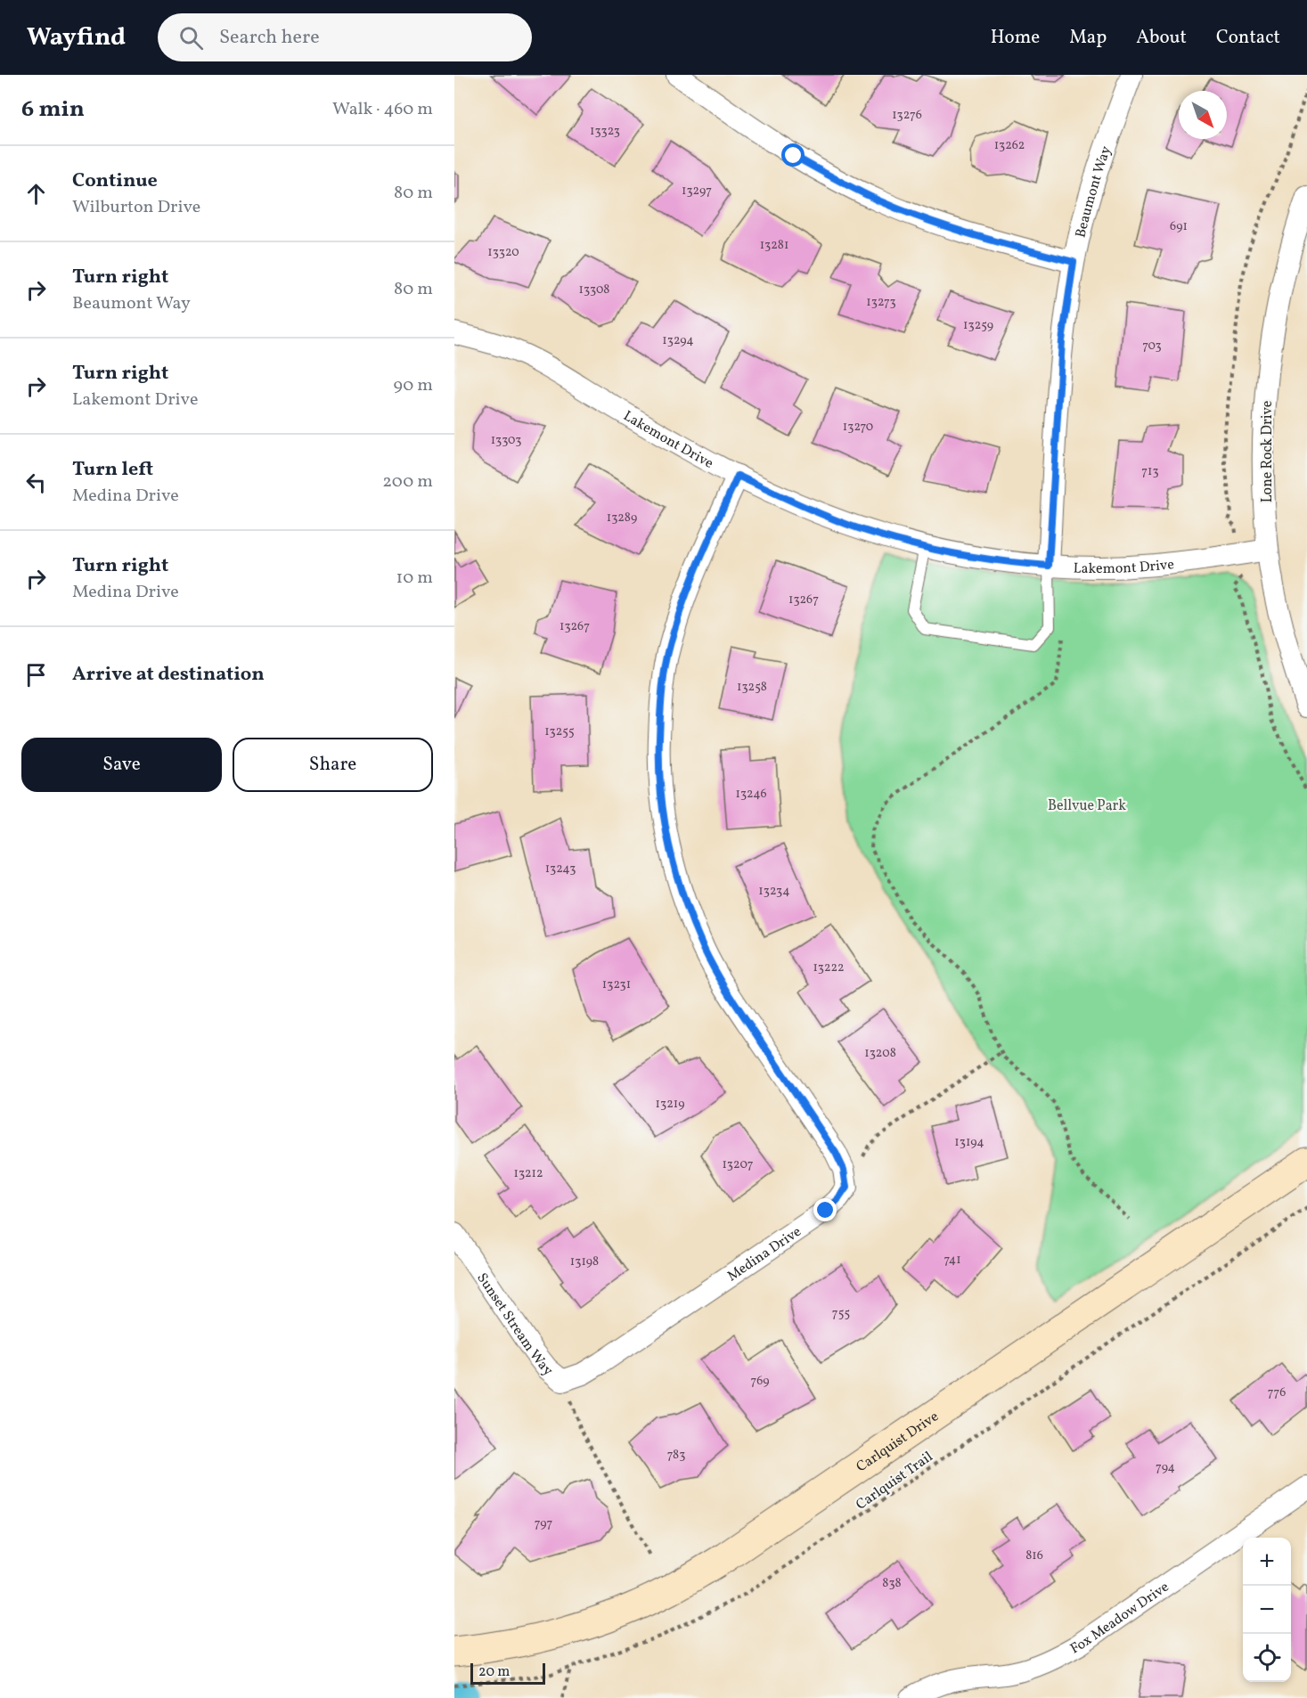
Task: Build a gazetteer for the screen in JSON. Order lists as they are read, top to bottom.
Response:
{
  "streets": {
    "street": [
      "Beaumont Way",
      "Lakemont Drive",
      "Lone Rock Drive",
      "Medina Drive",
      "Sunset Stream Way",
      "Carlquist Drive",
      "Fox Meadow Drive"
    ],
    "path": ["Carlquist Trail"]
  },
  "crossings": [
    ["Beaumont Way", "Lakemont Drive"],
    ["Lakemont Drive", "Lone Rock Drive"],
    ["Medina Drive", "Sunset Stream Way"]
  ],
  "parks": ["Bellvue Park"],
  "house_numbers": [
    "13276",
    "13323",
    "13262",
    "13297",
    "691",
    "13281",
    "13320",
    "13308",
    "13273",
    "13259",
    "13294",
    "703",
    "13270",
    "13303",
    "713",
    "13289",
    "13267",
    "13267",
    "13258",
    "13255",
    "13246",
    "13243",
    "13234",
    "13222",
    "13231",
    "13208",
    "13219",
    "13194",
    "13207",
    "13212",
    "741",
    "13198",
    "755",
    "769",
    "776",
    "783",
    "794",
    "797",
    "816",
    "838"
  ],
  "scale_bar": "20 m",
  "north": "bottom right",
  "page": {
    "header": "Wayfind",
    "search": "Search here",
    "nav": [
      "Home",
      "Map",
      "About",
      "Contact"
    ],
    "heading": ["6 min", "Walk · 460 m"],
    "list": [
      ["Continue", "Wilburton Drive", "80 m"],
      ["Turn right", "Beaumont Way", "80 m"],
      ["Turn right", "Lakemont Drive", "90 m"],
      ["Turn left", "Medina Drive", "200 m"],
      ["Turn right", "Medina Drive", "10 m"],
      "Arrive at destination"
    ],
    "buttons": ["Save", "Share"],
    "map_buttons": ["+", "−"],
    "scale": "20 m"
  }
}
